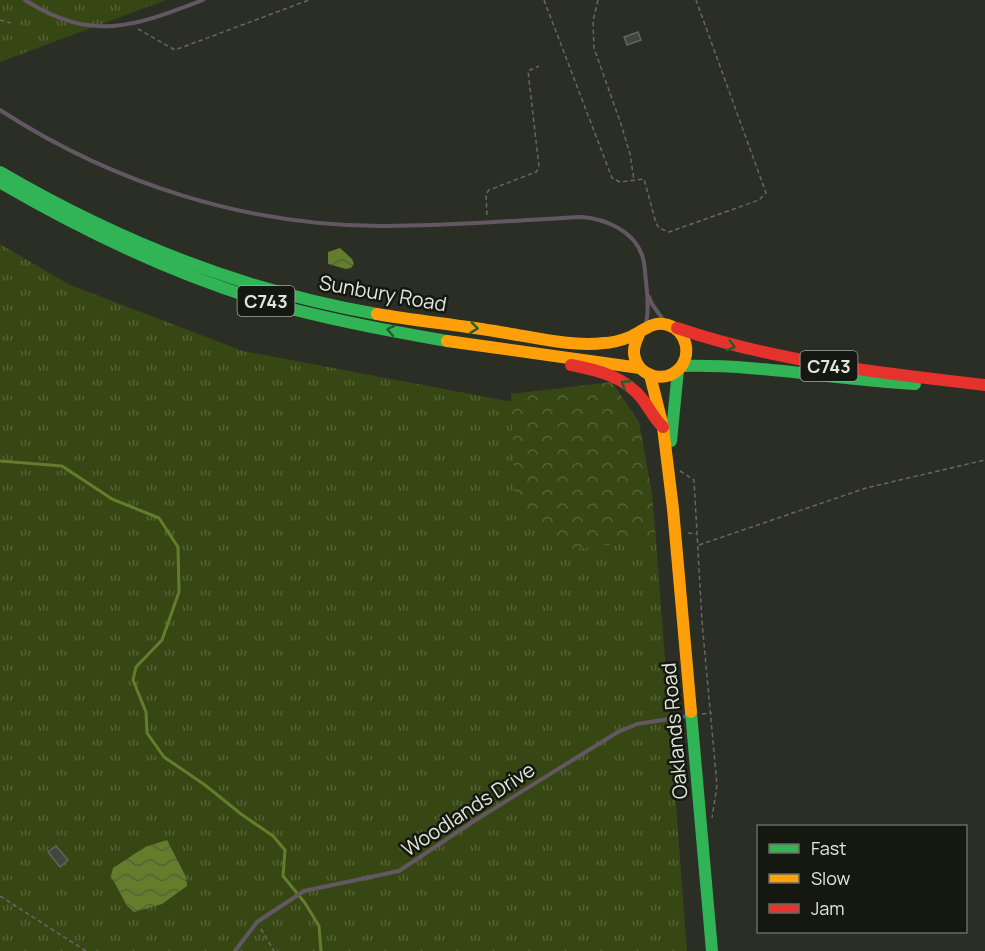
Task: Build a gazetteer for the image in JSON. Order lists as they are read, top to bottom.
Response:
{
  "streets": {
    "main road": ["Sunbury Road", "C743", "Oaklands Road"],
    "lane": ["Woodlands Drive"]
  },
  "crossings": [
    ["Sunbury Road", "C743"],
    ["Sunbury Road", "Oaklands Road"],
    ["C743", "Oaklands Road"],
    ["Oaklands Road", "Woodlands Drive"]
  ],
  "legend": ["Fast", "Slow", "Jam"]
}
